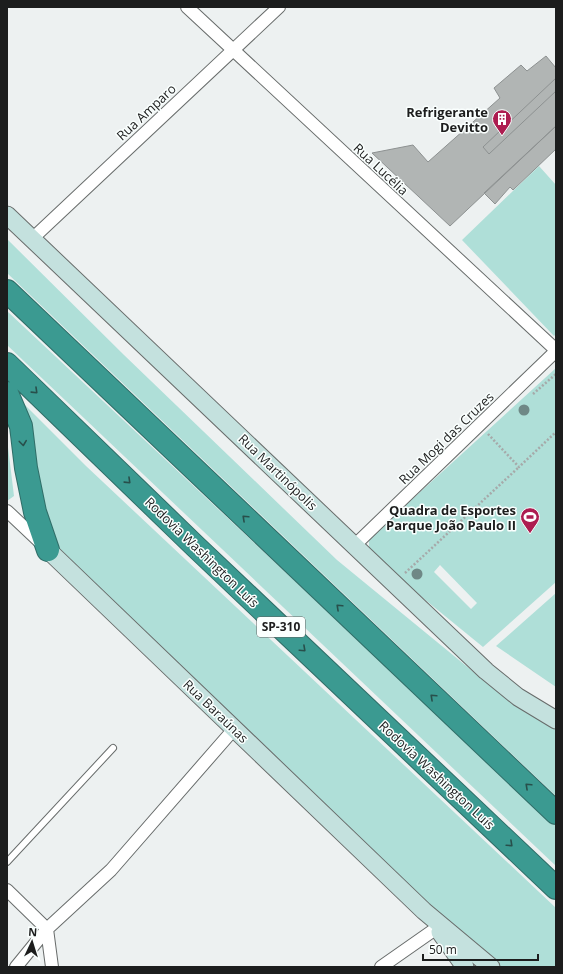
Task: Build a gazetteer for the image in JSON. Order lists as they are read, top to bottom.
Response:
{
  "streets": {
    "highway": ["Rodovia Washington Luís", "SP-310"],
    "main road": ["Rua Martinópolis", "Rua Baraúnas"],
    "street": ["Rua Amparo", "Rua Lucélia", "Rua Mogi das Cruzes"]
  },
  "crossings": [
    ["Rua Amparo", "Rua Lucélia"],
    ["Rua Amparo", "Rua Martinópolis"],
    ["Rua Lucélia", "Rua Mogi das Cruzes"],
    ["Rua Mogi das Cruzes", "Rua Martinópolis"]
  ],
  "places": {
    "building": ["Refrigerante Devitto"],
    "sports": ["Quadra de Esportes Parque João Paulo II"]
  },
  "scale_bar": "50 m",
  "north": "top"
}
